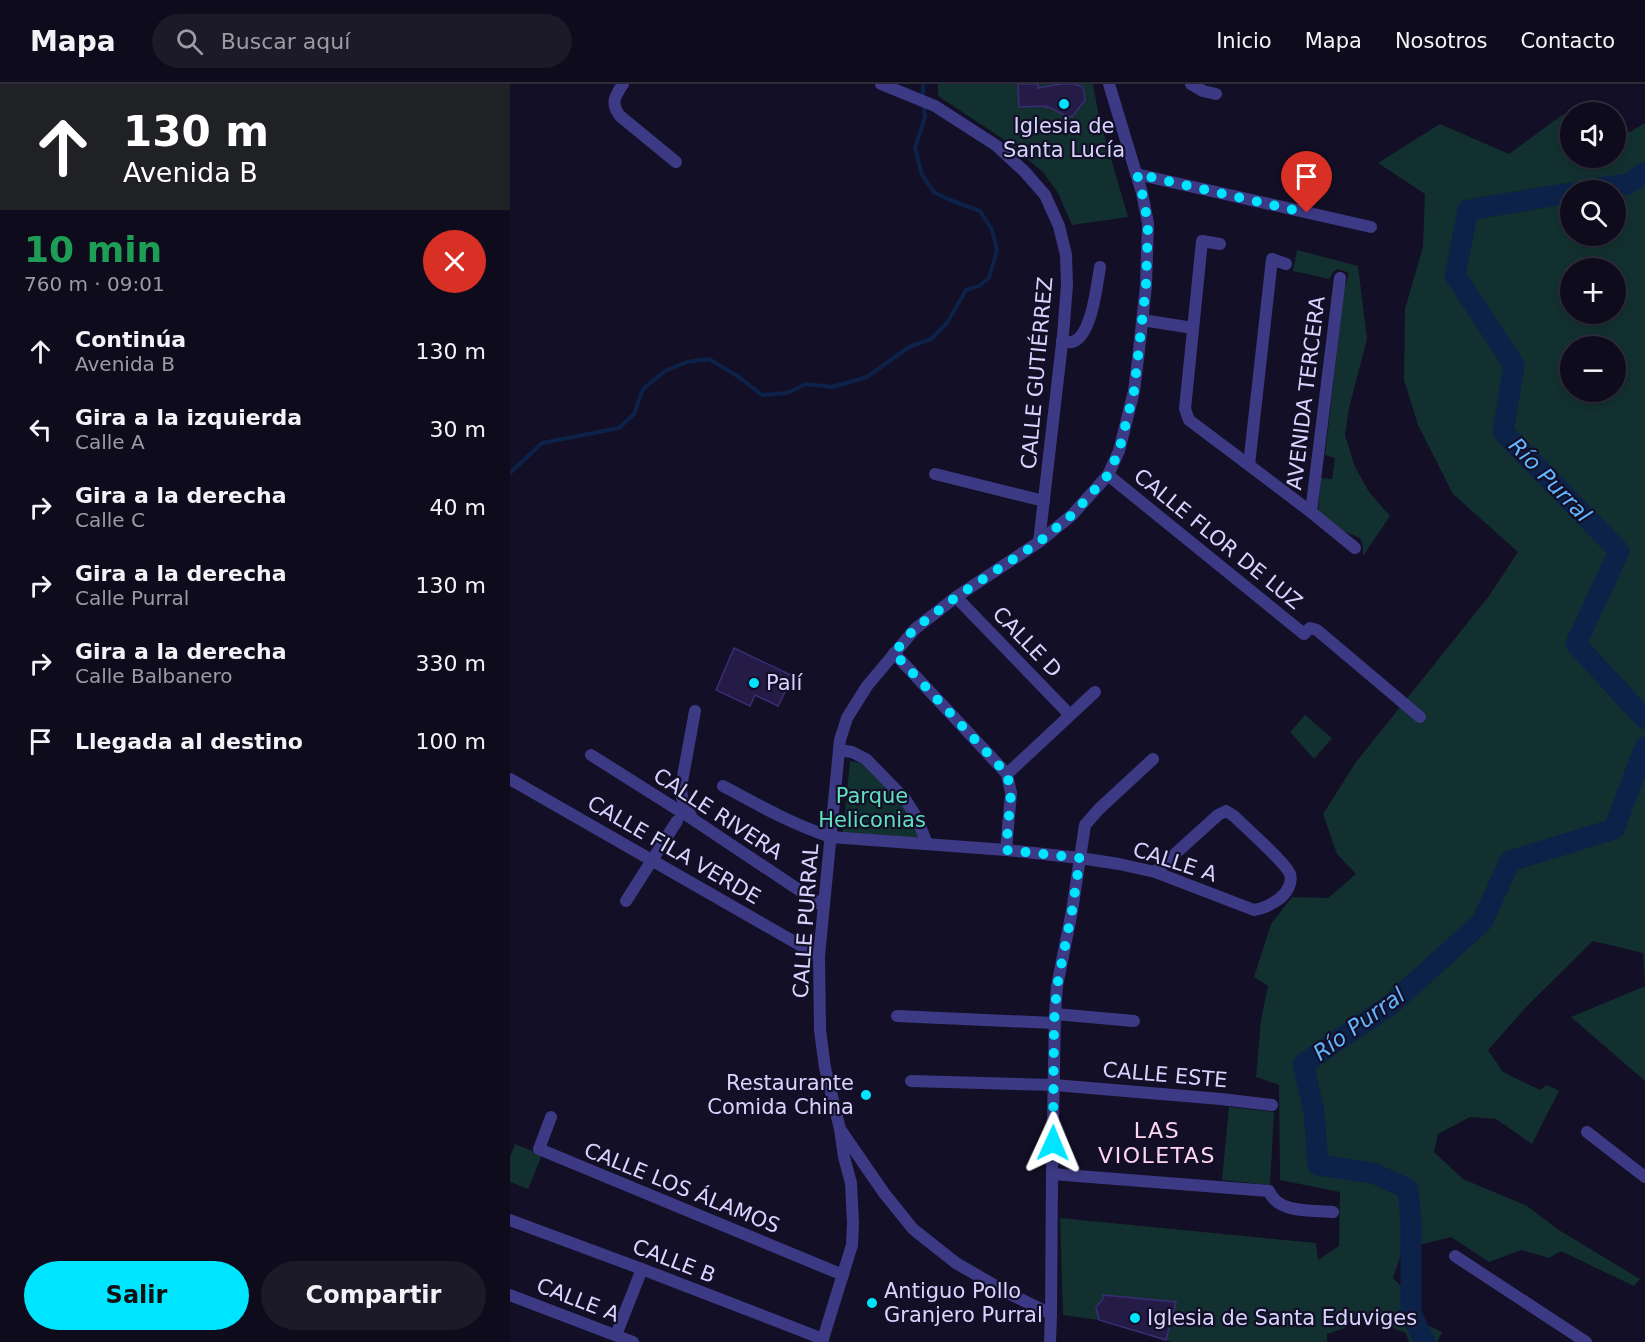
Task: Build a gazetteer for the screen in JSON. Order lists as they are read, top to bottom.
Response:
{
  "streets": {
    "street": [
      "CALLE GUTIÉRREZ",
      "AVENIDA TERCERA",
      "CALLE FLOR DE LUZ",
      "CALLE D",
      "CALLE RIVERA",
      "CALLE FILA VERDE",
      "CALLE A",
      "CALLE PURRAL",
      "CALLE ESTE",
      "CALLE LOS ÁLAMOS",
      "CALLE B"
    ]
  },
  "crossings": [
    ["CALLE GUTIÉRREZ", "CALLE PURRAL"],
    ["CALLE FLOR DE LUZ", "CALLE PURRAL"],
    ["CALLE D", "CALLE PURRAL"],
    ["CALLE RIVERA", "CALLE PURRAL"],
    ["CALLE FILA VERDE", "CALLE PURRAL"],
    ["CALLE A", "CALLE PURRAL"],
    ["CALLE PURRAL", "CALLE LOS ÁLAMOS"],
    ["CALLE PURRAL", "CALLE B"]
  ],
  "districts": ["LAS VIOLETAS"],
  "water": ["Río Purral"],
  "parks": ["Parque Heliconias"],
  "places": [
    "Iglesia de Santa Lucía",
    "Palí",
    "Restaurante Comida China",
    "Antiguo Pollo Granjero Purral",
    "Iglesia de Santa Eduviges"
  ],
  "page": {
    "header": "Mapa",
    "search": "Buscar aquí",
    "nav": [
      "Inicio",
      "Mapa",
      "Nosotros",
      "Contacto"
    ],
    "turn": ["130 m", "Avenida B"],
    "map_buttons": ["+", "−"],
    "heading": ["10 min", "760 m · 09:01"],
    "list": [
      {
        "name": "Continúa",
        "note": "Avenida B",
        "value": "130 m"
      },
      {
        "name": "Gira a la izquierda",
        "note": "Calle A",
        "value": "30 m"
      },
      {
        "name": "Gira a la derecha",
        "note": "Calle C",
        "value": "40 m"
      },
      {
        "name": "Gira a la derecha",
        "note": "Calle Purral",
        "value": "130 m"
      },
      {
        "name": "Gira a la derecha",
        "note": "Calle Balbanero",
        "value": "330 m"
      },
      {
        "name": "Llegada al destino",
        "value": "100 m"
      }
    ],
    "buttons": ["Salir", "Compartir"]
  }
}
